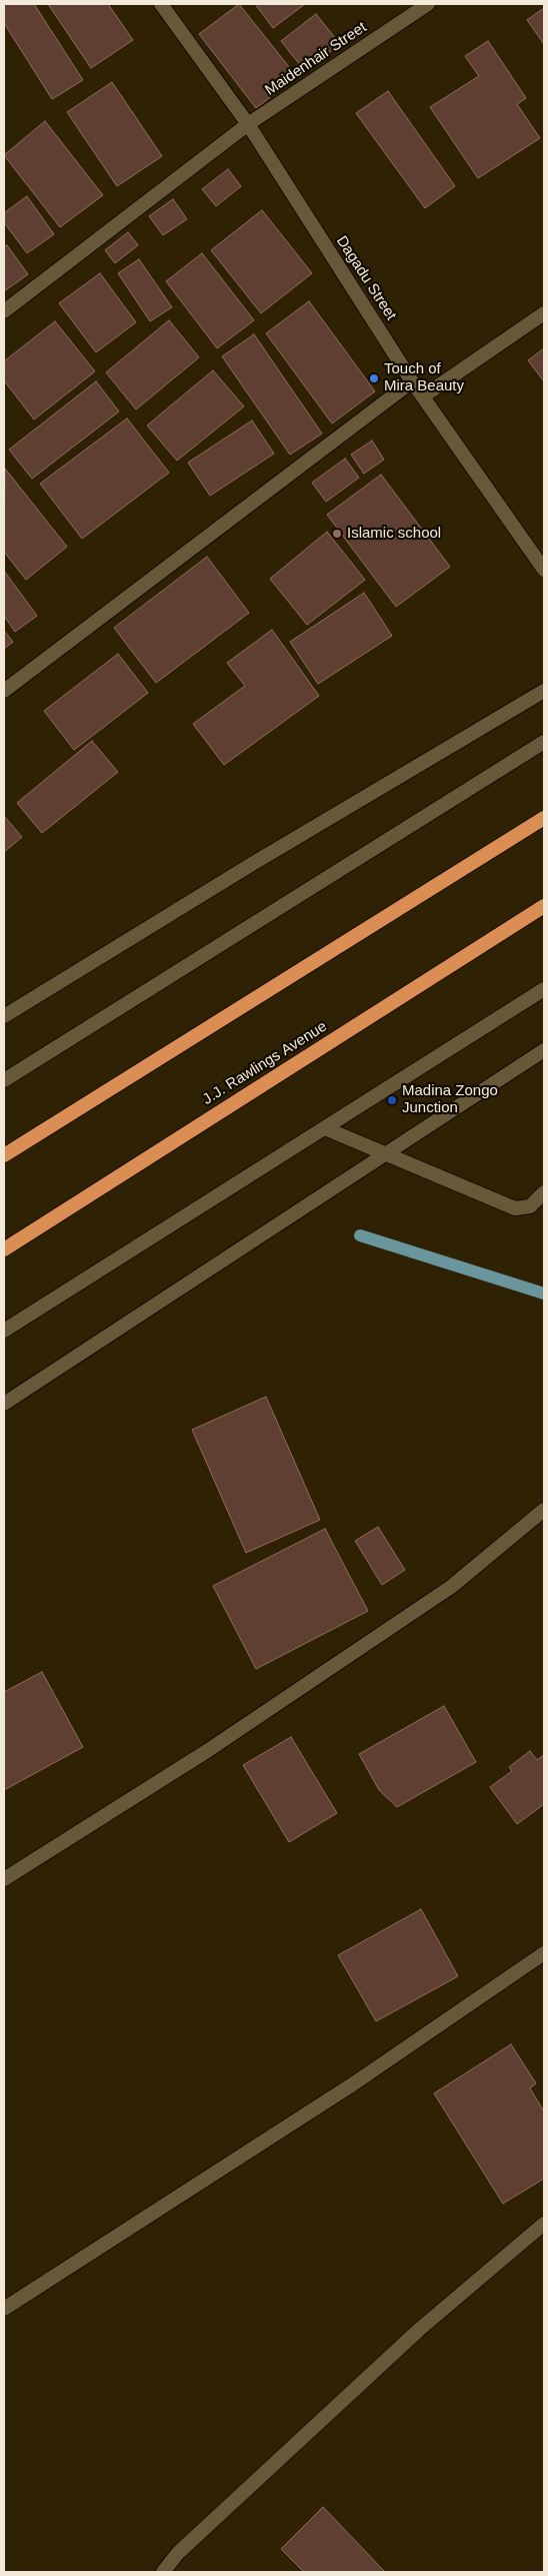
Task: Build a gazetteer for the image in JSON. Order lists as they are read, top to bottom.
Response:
{
  "streets": {
    "highway": ["J.J. Rawlings Avenue"],
    "street": ["Maidenhair Street", "Dagadu Street"]
  },
  "crossings": [
    ["Maidenhair Street", "Dagadu Street"]
  ],
  "places": ["Touch of Mira Beauty", "Islamic school", "Madina Zongo Junction"]
}
